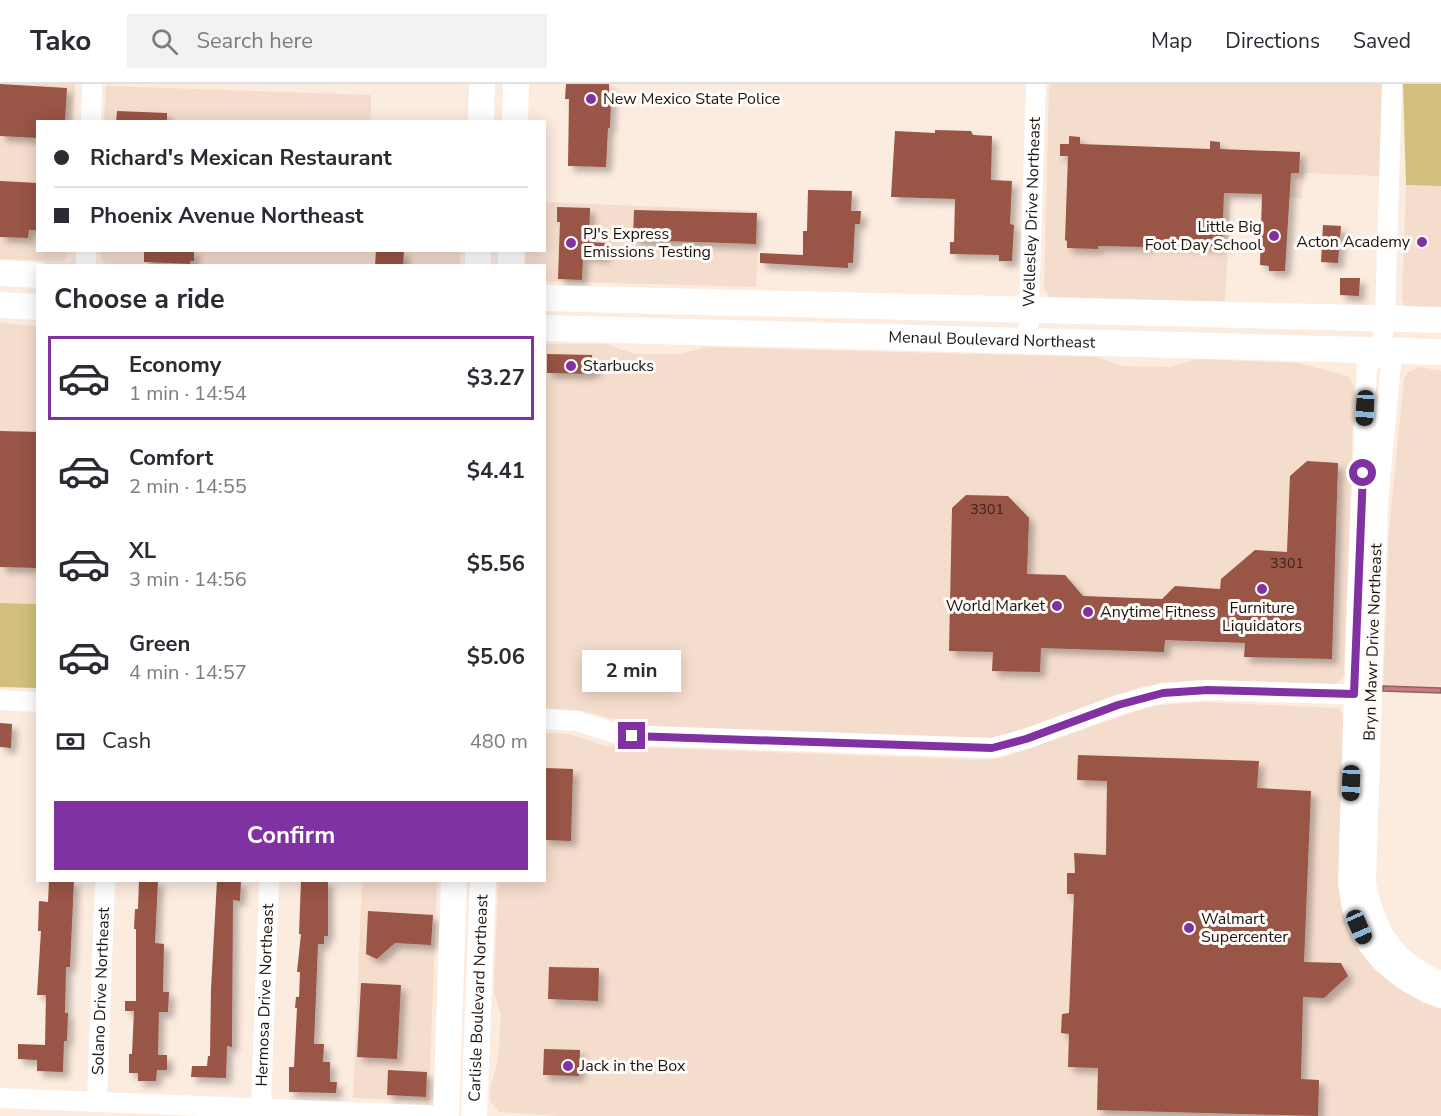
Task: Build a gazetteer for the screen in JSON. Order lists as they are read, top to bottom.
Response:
{
  "streets": {
    "main road": ["Menaul Boulevard Northeast", "Carlisle Boulevard Northeast"],
    "street": [
      "Wellesley Drive Northeast",
      "Bryn Mawr Drive Northeast",
      "Solano Drive Northeast",
      "Hermosa Drive Northeast"
    ]
  },
  "crossings": [
    ["Wellesley Drive Northeast", "Menaul Boulevard Northeast"],
    ["Menaul Boulevard Northeast", "Bryn Mawr Drive Northeast"]
  ],
  "places": [
    "New Mexico State Police",
    "Little Big Foot Day School",
    "Acton Academy",
    "PJ's Express Emissions Testing",
    "Starbucks",
    "Furniture Liquidators",
    "World Market",
    "Anytime Fitness",
    "Walmart Supercenter",
    "Jack in the Box"
  ],
  "house_numbers": ["3301", "3301"],
  "page": {
    "header": "Tako",
    "search": "Search here",
    "nav": ["Map", "Directions", "Saved"],
    "banner": ["Richard's Mexican Restaurant", "Phoenix Avenue Northeast"],
    "heading": "Choose a ride",
    "list": [
      {
        "name": "Economy",
        "note": "1 min · 14:54",
        "value": "$3.27"
      },
      {
        "name": "Comfort",
        "note": "2 min · 14:55",
        "value": "$4.41"
      },
      {
        "name": "XL",
        "note": "3 min · 14:56",
        "value": "$5.56"
      },
      {
        "name": "Green",
        "note": "4 min · 14:57",
        "value": "$5.06"
      }
    ],
    "bubble": "2 min",
    "pay": ["Cash", "480 m"],
    "buttons": "Confirm"
  }
}
